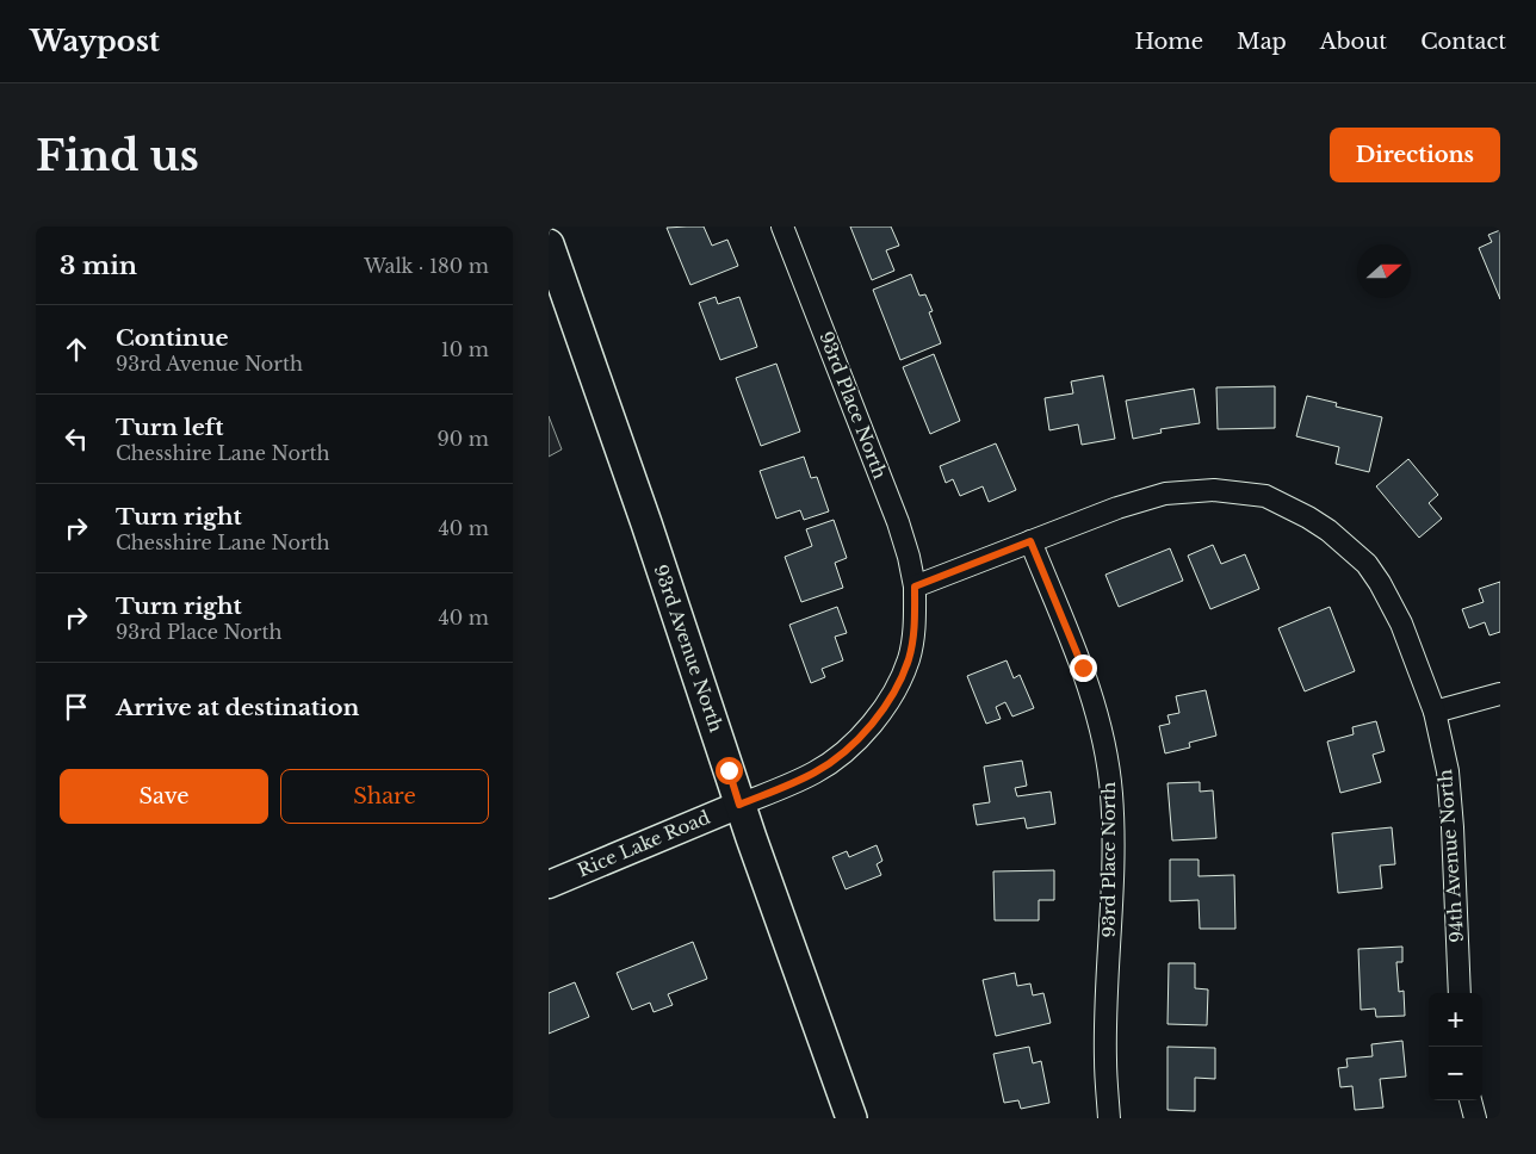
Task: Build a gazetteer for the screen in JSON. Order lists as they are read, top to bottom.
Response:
{
  "streets": {
    "main road": ["93rd Avenue North"],
    "street": ["93rd Place North", "Rice Lake Road", "94th Avenue North"]
  },
  "crossings": [
    ["93rd Place North", "93rd Avenue North"],
    ["93rd Place North", "Rice Lake Road"],
    ["93rd Place North", "94th Avenue North"],
    ["93rd Avenue North", "Rice Lake Road"]
  ],
  "north": "right",
  "page": {
    "header": "Waypost",
    "nav": [
      "Home",
      "Map",
      "About",
      "Contact"
    ],
    "buttons": [
      "Directions",
      ["Save", "Share"]
    ],
    "title": "Find us",
    "heading": ["3 min", "Walk · 180 m"],
    "list": [
      ["Continue", "93rd Avenue North", "10 m"],
      ["Turn left", "Chesshire Lane North", "90 m"],
      ["Turn right", "Chesshire Lane North", "40 m"],
      ["Turn right", "93rd Place North", "40 m"],
      "Arrive at destination"
    ],
    "map_buttons": ["+", "−"]
  }
}
